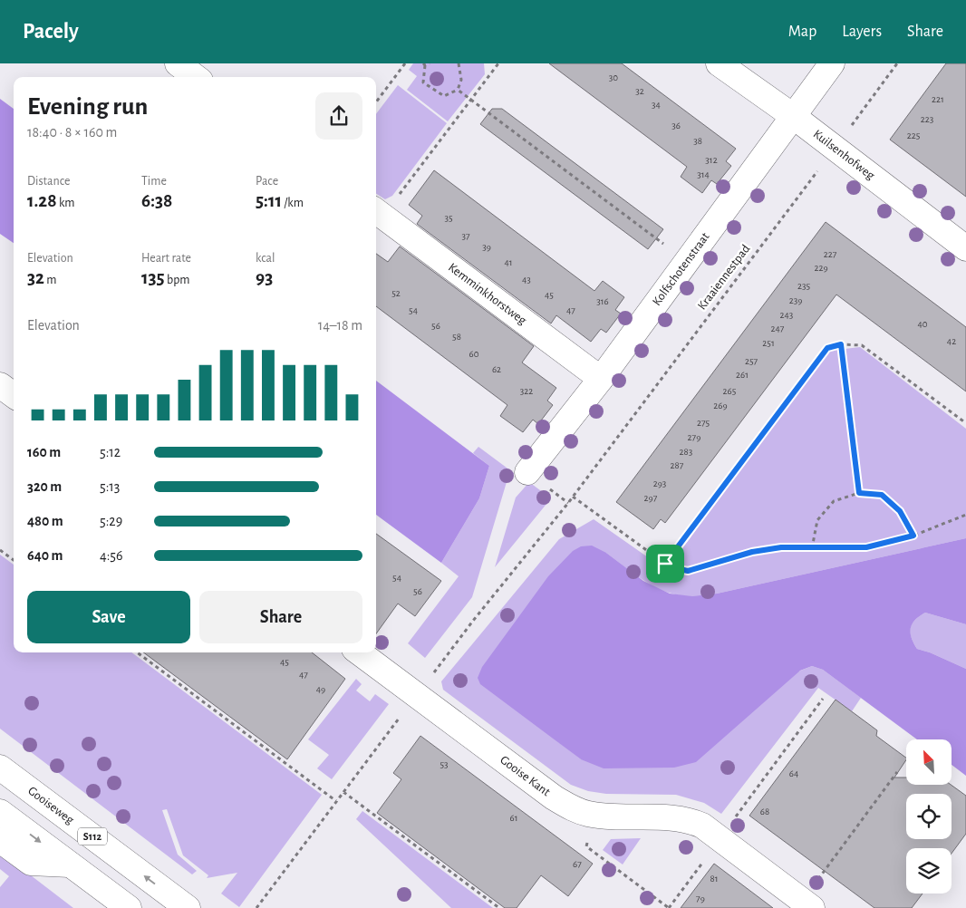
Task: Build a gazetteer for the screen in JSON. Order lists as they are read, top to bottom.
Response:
{
  "streets": {
    "main road": [
      "Kuilsenhofweg",
      "Kolfschotenstraat",
      "Kemminkhorstweg",
      "Gooise Kant",
      "Gooiseweg",
      "S112"
    ],
    "path": ["Kraaiennestpad"]
  },
  "crossings": [
    ["Kuilsenhofweg", "Kolfschotenstraat"],
    ["Kuilsenhofweg", "Kraaiennestpad"],
    ["Kolfschotenstraat", "Kemminkhorstweg"]
  ],
  "house_numbers": [
    "30",
    "32",
    "221",
    "34",
    "223",
    "36",
    "225",
    "38",
    "312",
    "314",
    "35",
    "37",
    "39",
    "227",
    "41",
    "229",
    "43",
    "235",
    "52",
    "45",
    "239",
    "316",
    "54",
    "47",
    "243",
    "40",
    "56",
    "247",
    "58",
    "42",
    "251",
    "60",
    "257",
    "62",
    "261",
    "322",
    "265",
    "269",
    "275",
    "279",
    "283",
    "287",
    "293",
    "297",
    "54",
    "56",
    "45",
    "47",
    "49",
    "53",
    "64",
    "68",
    "61",
    "67",
    "81",
    "79"
  ],
  "north": "top left",
  "page": {
    "header": "Pacely",
    "nav": ["Map", "Layers", "Share"],
    "heading": ["Evening run", "18:40 · 8 × 160 m"],
    "stats": [
      ["Distance", "1.28 km"],
      ["Time", "6:38"],
      ["Pace", "5:11 /km"],
      ["Elevation", "32 m"],
      ["Heart rate", "135 bpm"],
      ["kcal", "93"]
    ],
    "chart": ["Elevation", "14–18 m"],
    "list": [
      {
        "name": "160 m",
        "note": "5:12"
      },
      {
        "name": "320 m",
        "note": "5:13"
      },
      {
        "name": "480 m",
        "note": "5:29"
      },
      {
        "name": "640 m",
        "note": "4:56"
      }
    ],
    "buttons": ["Save", "Share"]
  }
}
